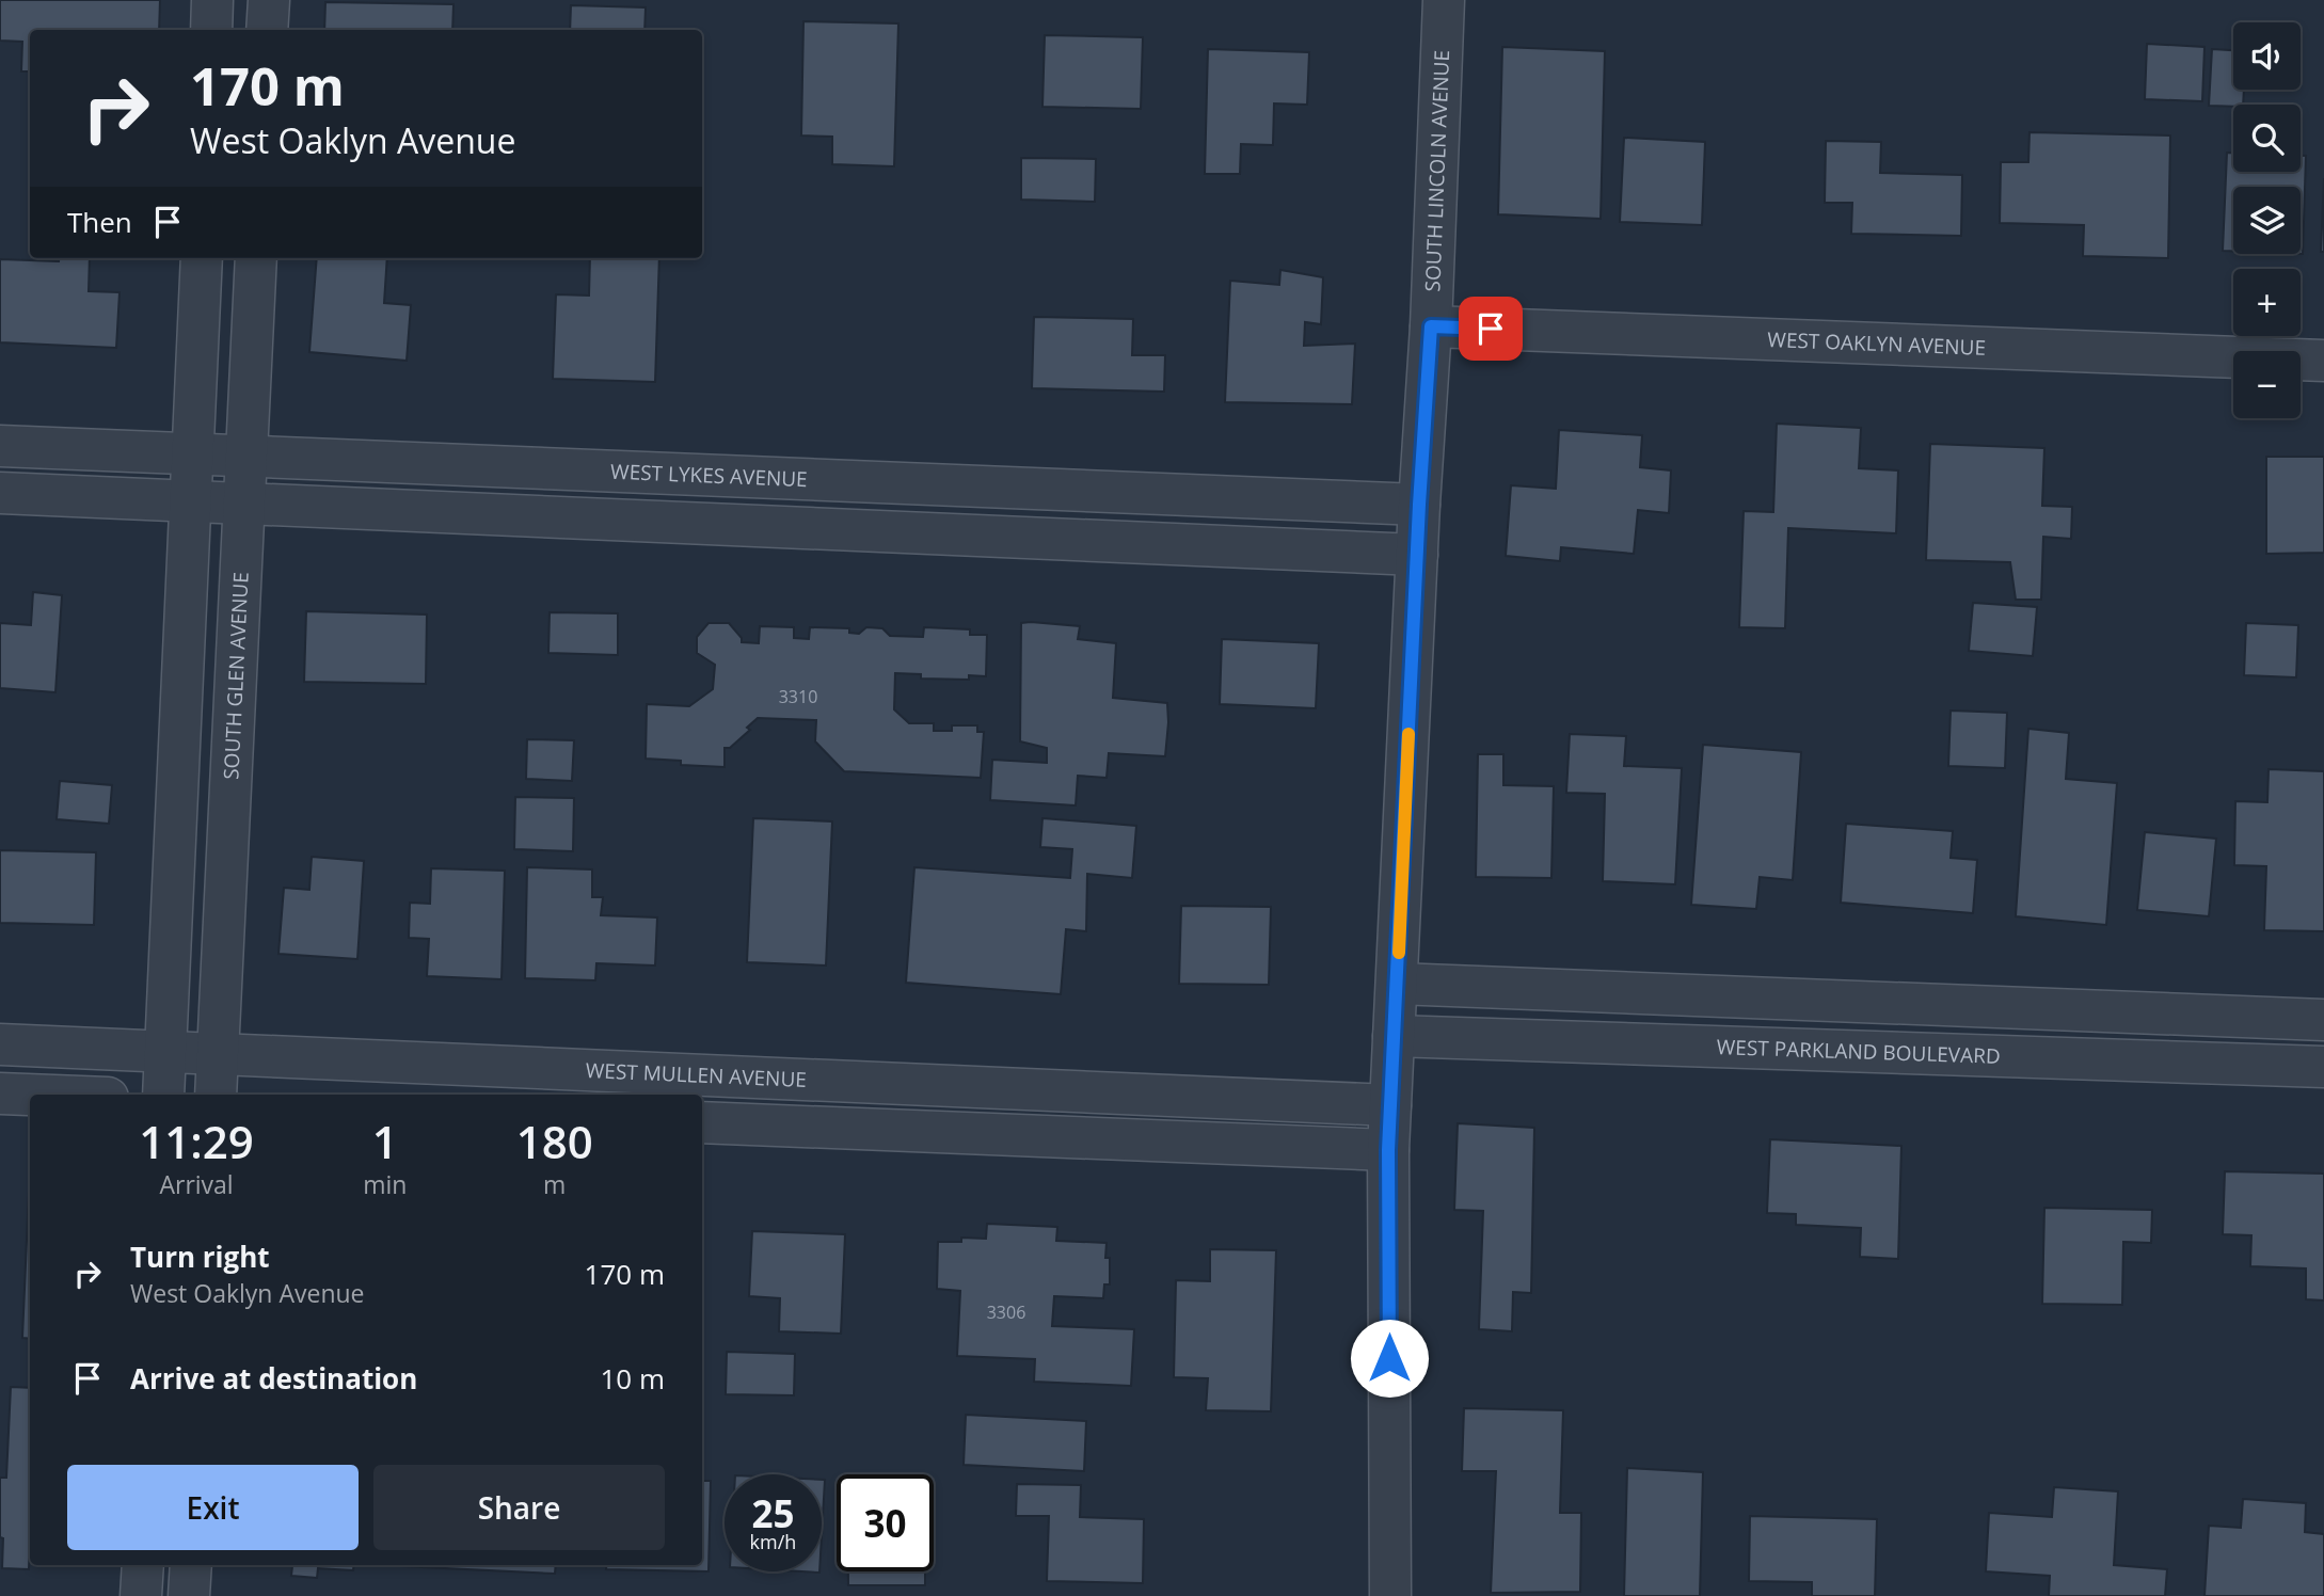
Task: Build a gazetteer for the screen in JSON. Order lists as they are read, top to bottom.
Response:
{
  "streets": {
    "street": [
      "SOUTH LINCOLN AVENUE",
      "WEST OAKLYN AVENUE",
      "WEST LYKES AVENUE",
      "SOUTH GLEN AVENUE",
      "WEST PARKLAND BOULEVARD",
      "WEST MULLEN AVENUE"
    ]
  },
  "crossings": [
    ["SOUTH LINCOLN AVENUE", "WEST OAKLYN AVENUE"],
    ["SOUTH LINCOLN AVENUE", "WEST LYKES AVENUE"],
    ["SOUTH LINCOLN AVENUE", "WEST PARKLAND BOULEVARD"],
    ["SOUTH LINCOLN AVENUE", "WEST MULLEN AVENUE"],
    ["WEST LYKES AVENUE", "SOUTH GLEN AVENUE"],
    ["SOUTH GLEN AVENUE", "WEST MULLEN AVENUE"]
  ],
  "house_numbers": ["3310", "3306"],
  "page": {
    "map_buttons": ["+", "−"],
    "turn": ["170 m", "West Oaklyn Avenue"],
    "then": "Then",
    "eta": [
      "11:29",
      "Arrival",
      "1",
      "min",
      "180",
      "m"
    ],
    "list": [
      {
        "name": "Turn right",
        "note": "West Oaklyn Avenue",
        "value": "170 m"
      },
      {
        "name": "Arrive at destination",
        "value": "10 m"
      }
    ],
    "buttons": ["Exit", "Share"],
    "speed": "25 km/h",
    "limit": "30"
  }
}
